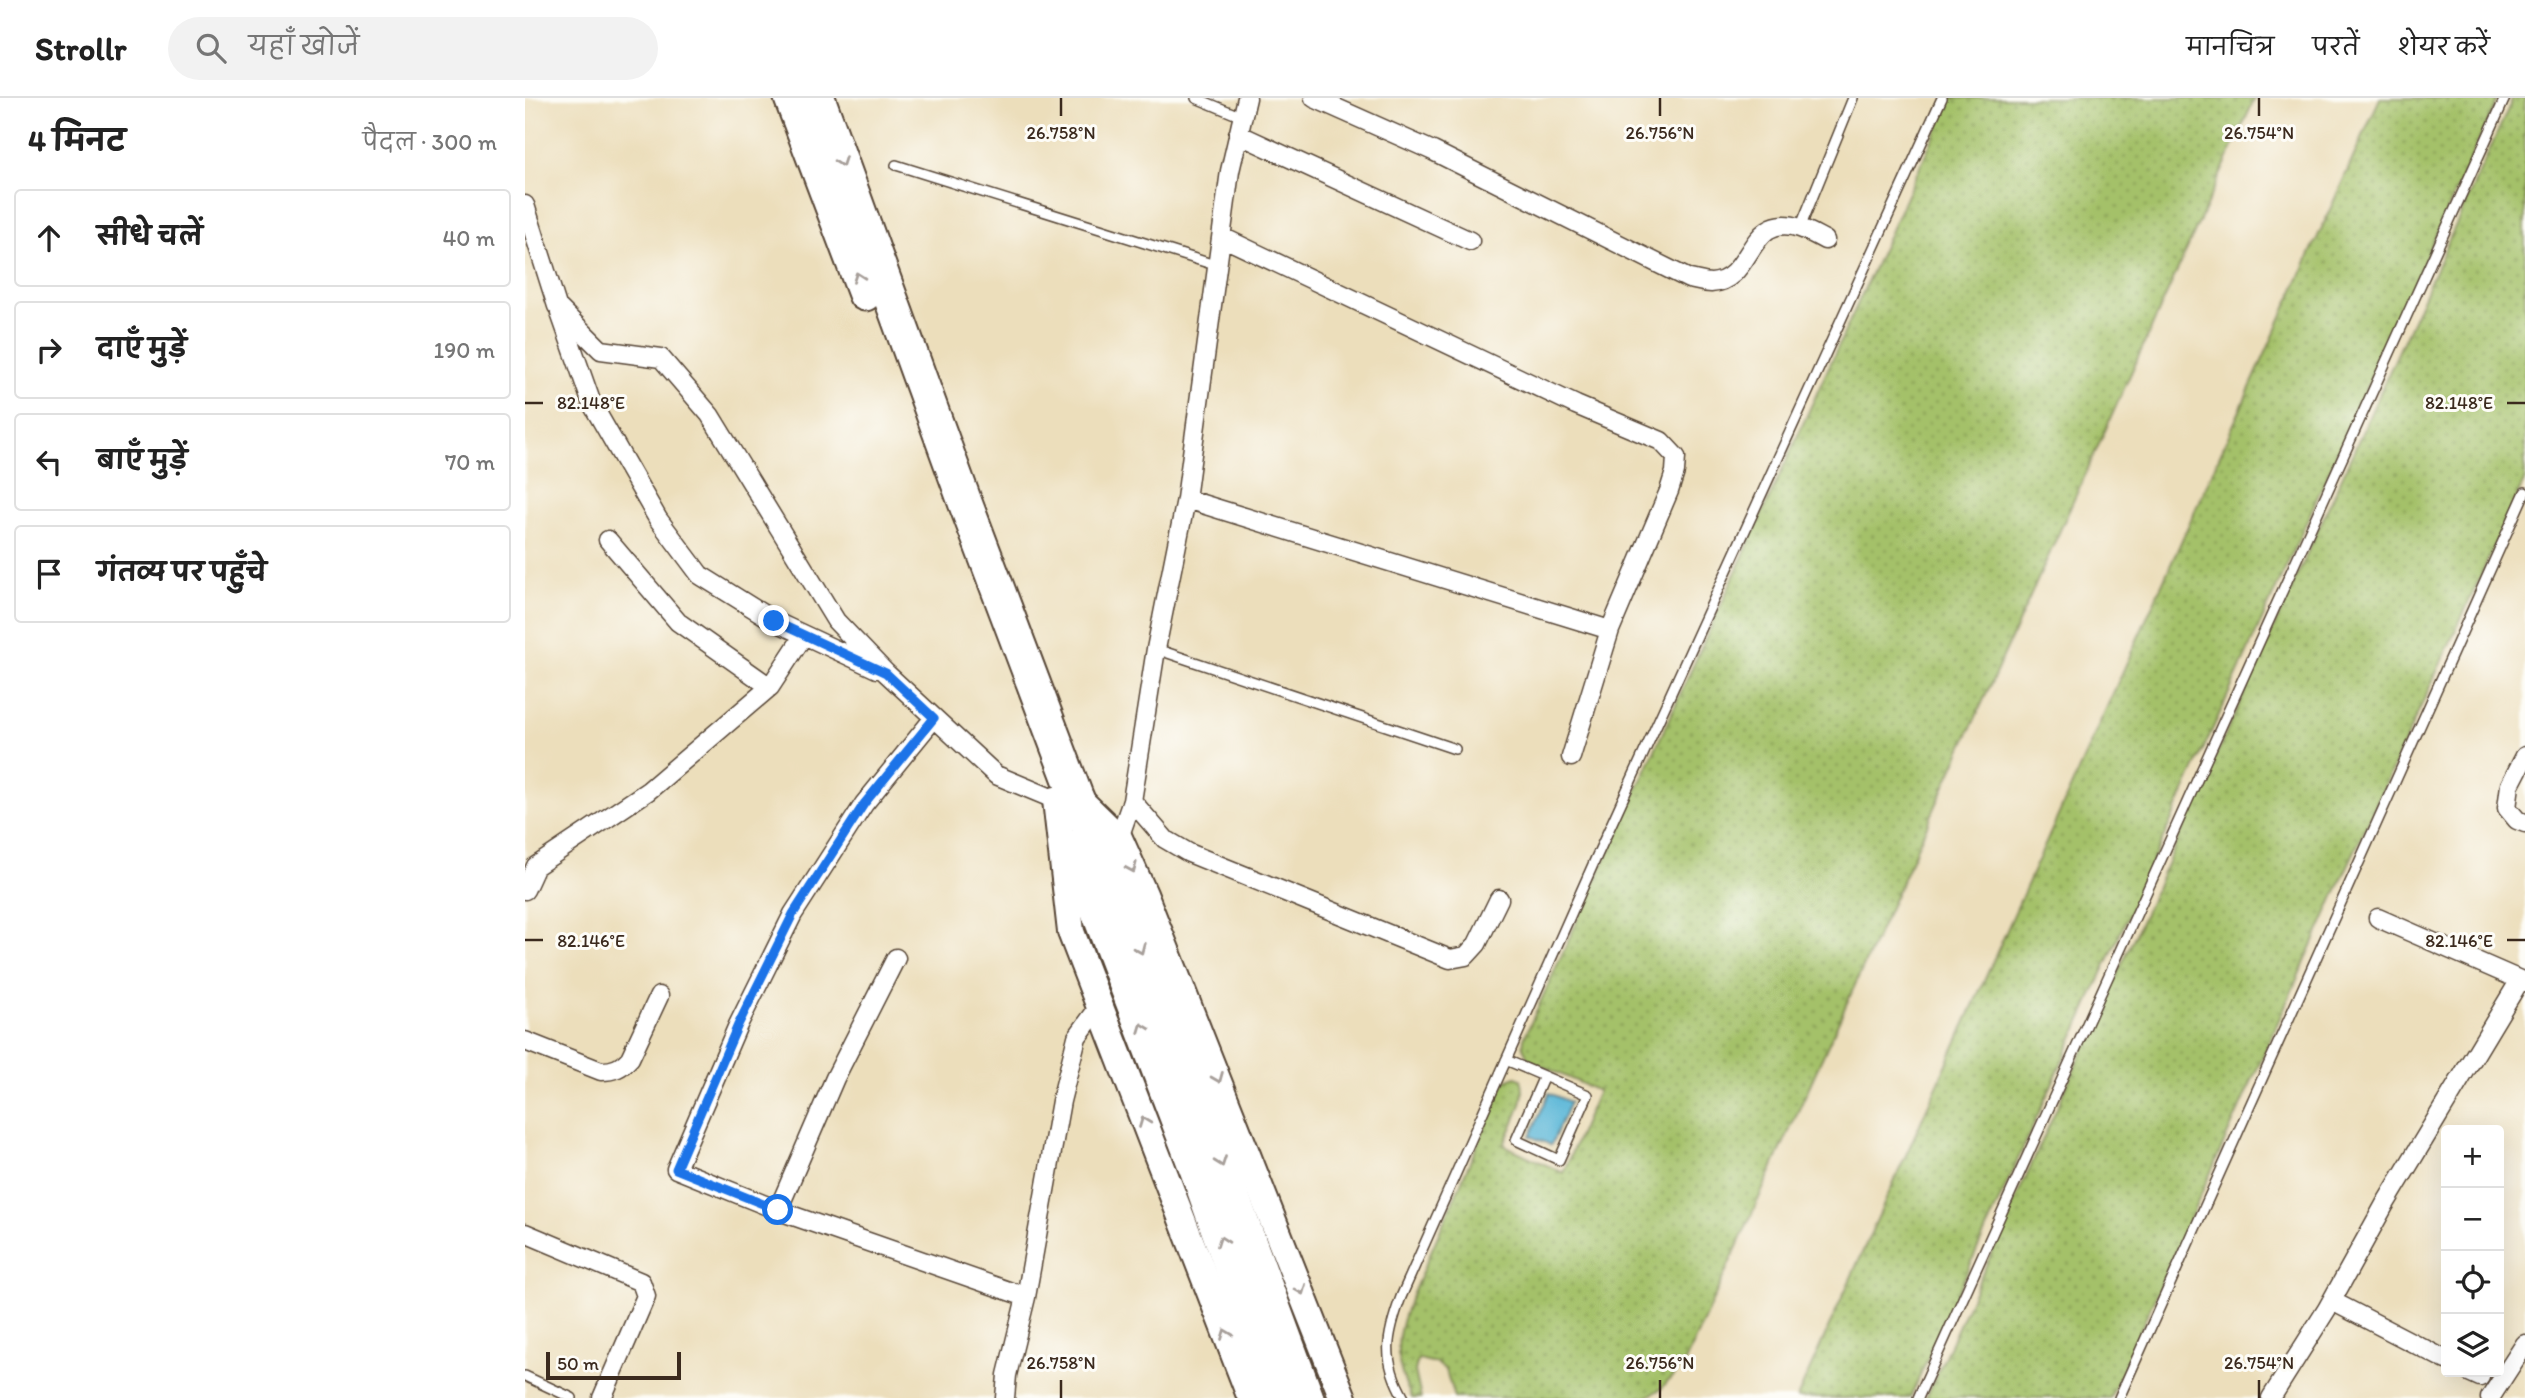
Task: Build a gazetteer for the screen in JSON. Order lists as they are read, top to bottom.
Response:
{
  "scale_bar": "50 m",
  "page": {
    "header": "Strollr",
    "search": "यहाँ खोजें",
    "nav": ["मानचित्र", "परतें", "शेयर करें"],
    "heading": ["4 मिनट", "पैदल · 300 m"],
    "list": [
      ["सीधे चलें", "40 m"],
      ["दाएँ मुड़ें", "190 m"],
      ["बाएँ मुड़ें", "70 m"],
      "गंतव्य पर पहुँचे"
    ],
    "map_buttons": ["+", "−"],
    "scale": "50 m"
  },
  "coordinates": [
    "26.758°N",
    "26.756°N",
    "26.754°N",
    "82.148°E",
    "82.146°E"
  ]
}
